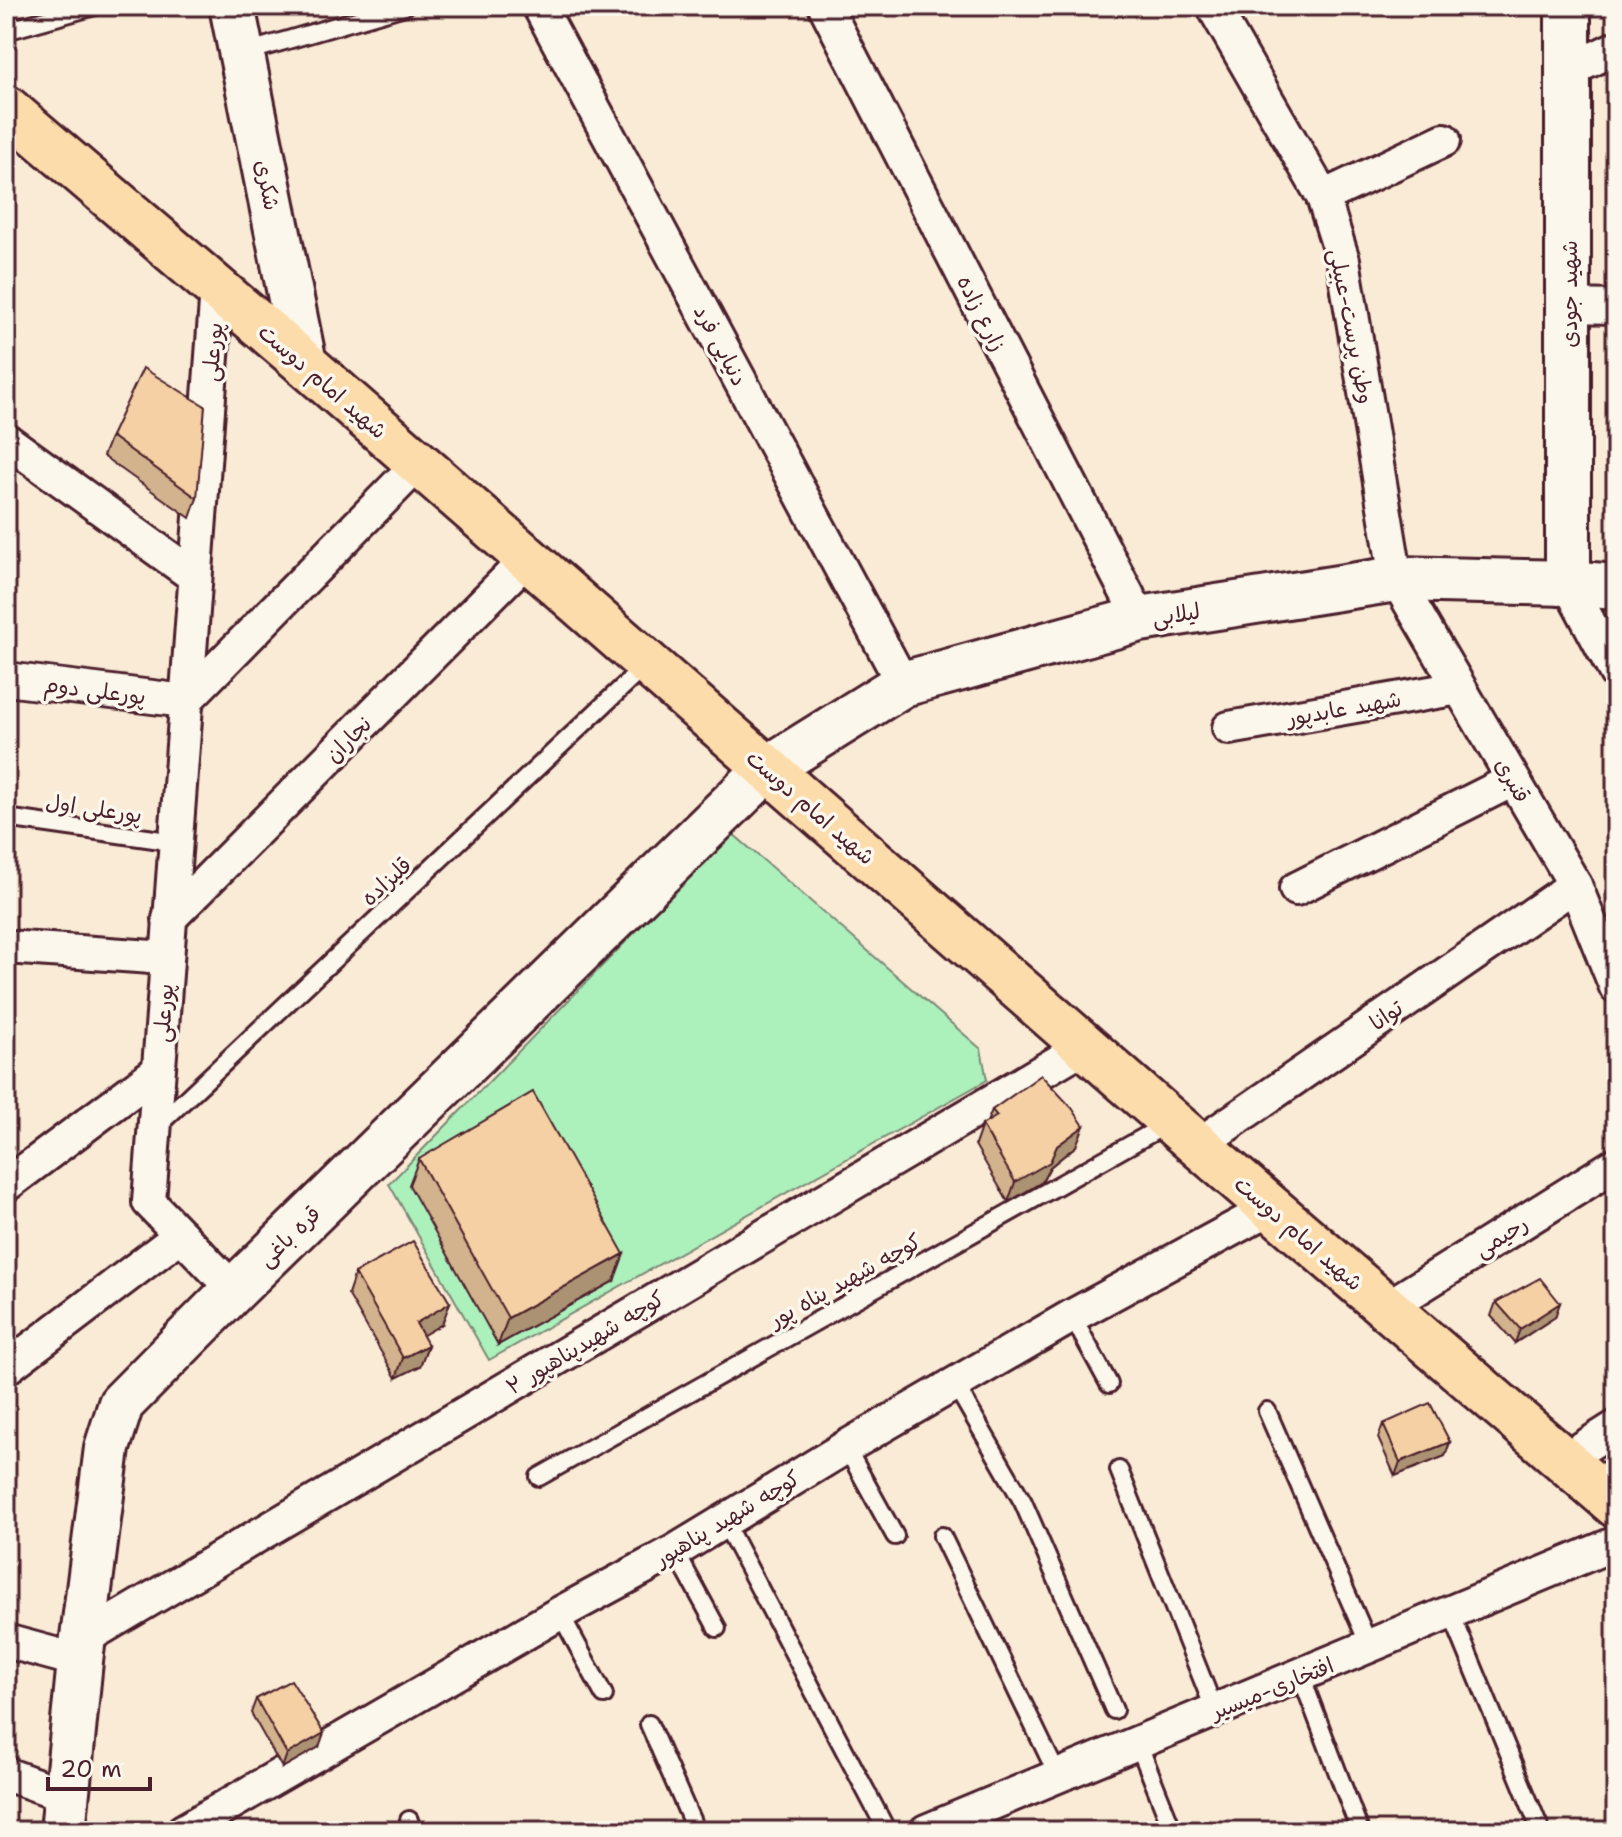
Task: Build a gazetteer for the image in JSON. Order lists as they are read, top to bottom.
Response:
{
  "streets": {
    "main road": [
      "شکری",
      "شهید جودی",
      "شهید امام دوست",
      "لیلابی",
      "قره باغی"
    ],
    "street": [
      "زارع زاده",
      "وطن پرست-عبیلی",
      "دنیایی فرد",
      "پورعلی",
      "پورعلی دوم",
      "شهید عابدپور",
      "نجاران",
      "قنبری",
      "توانا",
      "رحیمی",
      "۲ کوچه شهیدپناهپور",
      "کوچه شهید پناهپور",
      "افتخاری-میسیر"
    ],
    "lane": ["پورعلی اول", "قلیزاده", "کوچه شهید پناه پور"]
  },
  "crossings": [
    ["شکری", "شهید امام دوست"],
    ["شهید جودی", "لیلابی"],
    ["زارع زاده", "لیلابی"],
    ["وطن پرست-عبیلی", "لیلابی"],
    ["وطن پرست-عبیلی", "قنبری"],
    ["دنیایی فرد", "لیلابی"],
    ["پورعلی", "شهید امام دوست"],
    ["پورعلی", "پورعلی دوم"],
    ["پورعلی", "نجاران"],
    ["پورعلی", "پورعلی اول"],
    ["پورعلی", "قلیزاده"],
    ["پورعلی", "قره باغی"],
    ["شهید امام دوست", "لیلابی"],
    ["شهید امام دوست", "نجاران"],
    ["شهید امام دوست", "قلیزاده"],
    ["شهید امام دوست", "توانا"],
    ["شهید امام دوست", "قره باغی"],
    ["شهید امام دوست", "رحیمی"],
    ["شهید امام دوست", "کوچه شهید پناه پور"],
    ["شهید امام دوست", "۲ کوچه شهیدپناهپور"],
    ["شهید امام دوست", "کوچه شهید پناهپور"],
    ["لیلابی", "قنبری"],
    ["لیلابی", "قره باغی"],
    ["شهید عابدپور", "قنبری"],
    ["قنبری", "توانا"],
    ["توانا", "کوچه شهید پناه پور"],
    ["قره باغی", "۲ کوچه شهیدپناهپور"]
  ],
  "scale_bar": "20 m"
}
